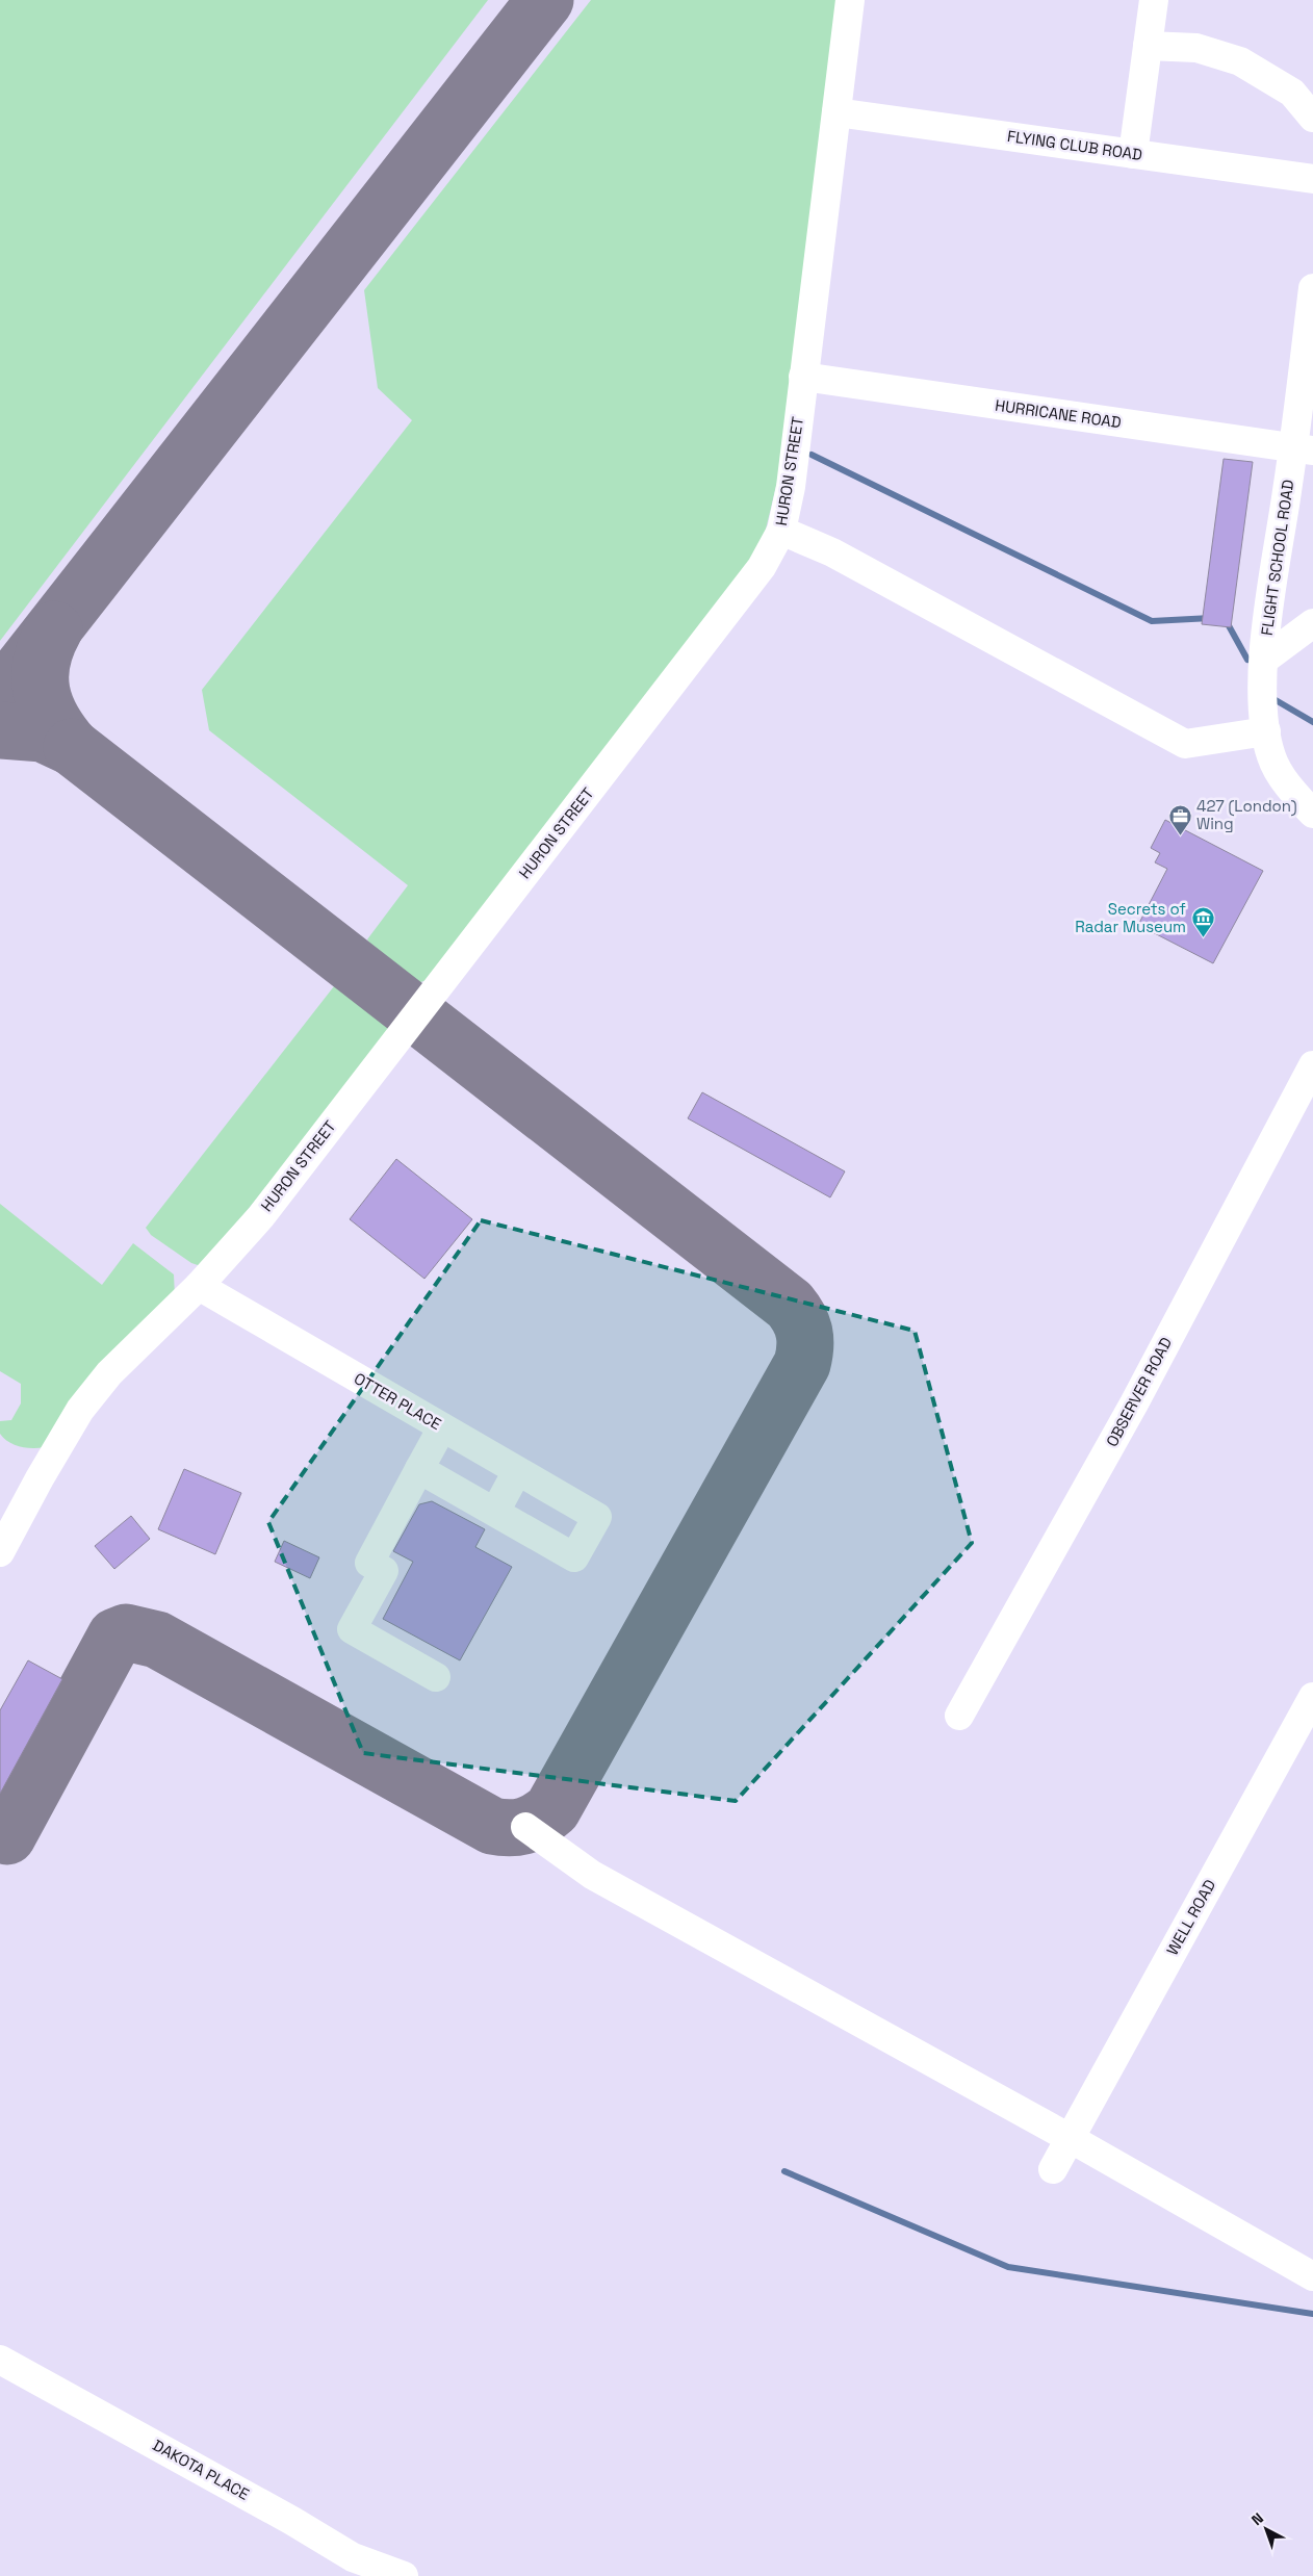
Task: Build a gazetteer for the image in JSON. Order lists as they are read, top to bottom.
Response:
{
  "streets": {
    "street": [
      "FLYING CLUB ROAD",
      "HURRICANE ROAD",
      "HURON STREET",
      "FLIGHT SCHOOL ROAD",
      "OBSERVER ROAD",
      "OTTER PLACE",
      "WELL ROAD",
      "DAKOTA PLACE"
    ]
  },
  "crossings": [
    ["FLYING CLUB ROAD", "HURON STREET"],
    ["HURRICANE ROAD", "HURON STREET"],
    ["HURRICANE ROAD", "FLIGHT SCHOOL ROAD"],
    ["HURON STREET", "OTTER PLACE"]
  ],
  "places": {
    "office": ["427 (London) Wing"],
    "museum": ["Secrets of Radar Museum"]
  },
  "north": "top left"
}
